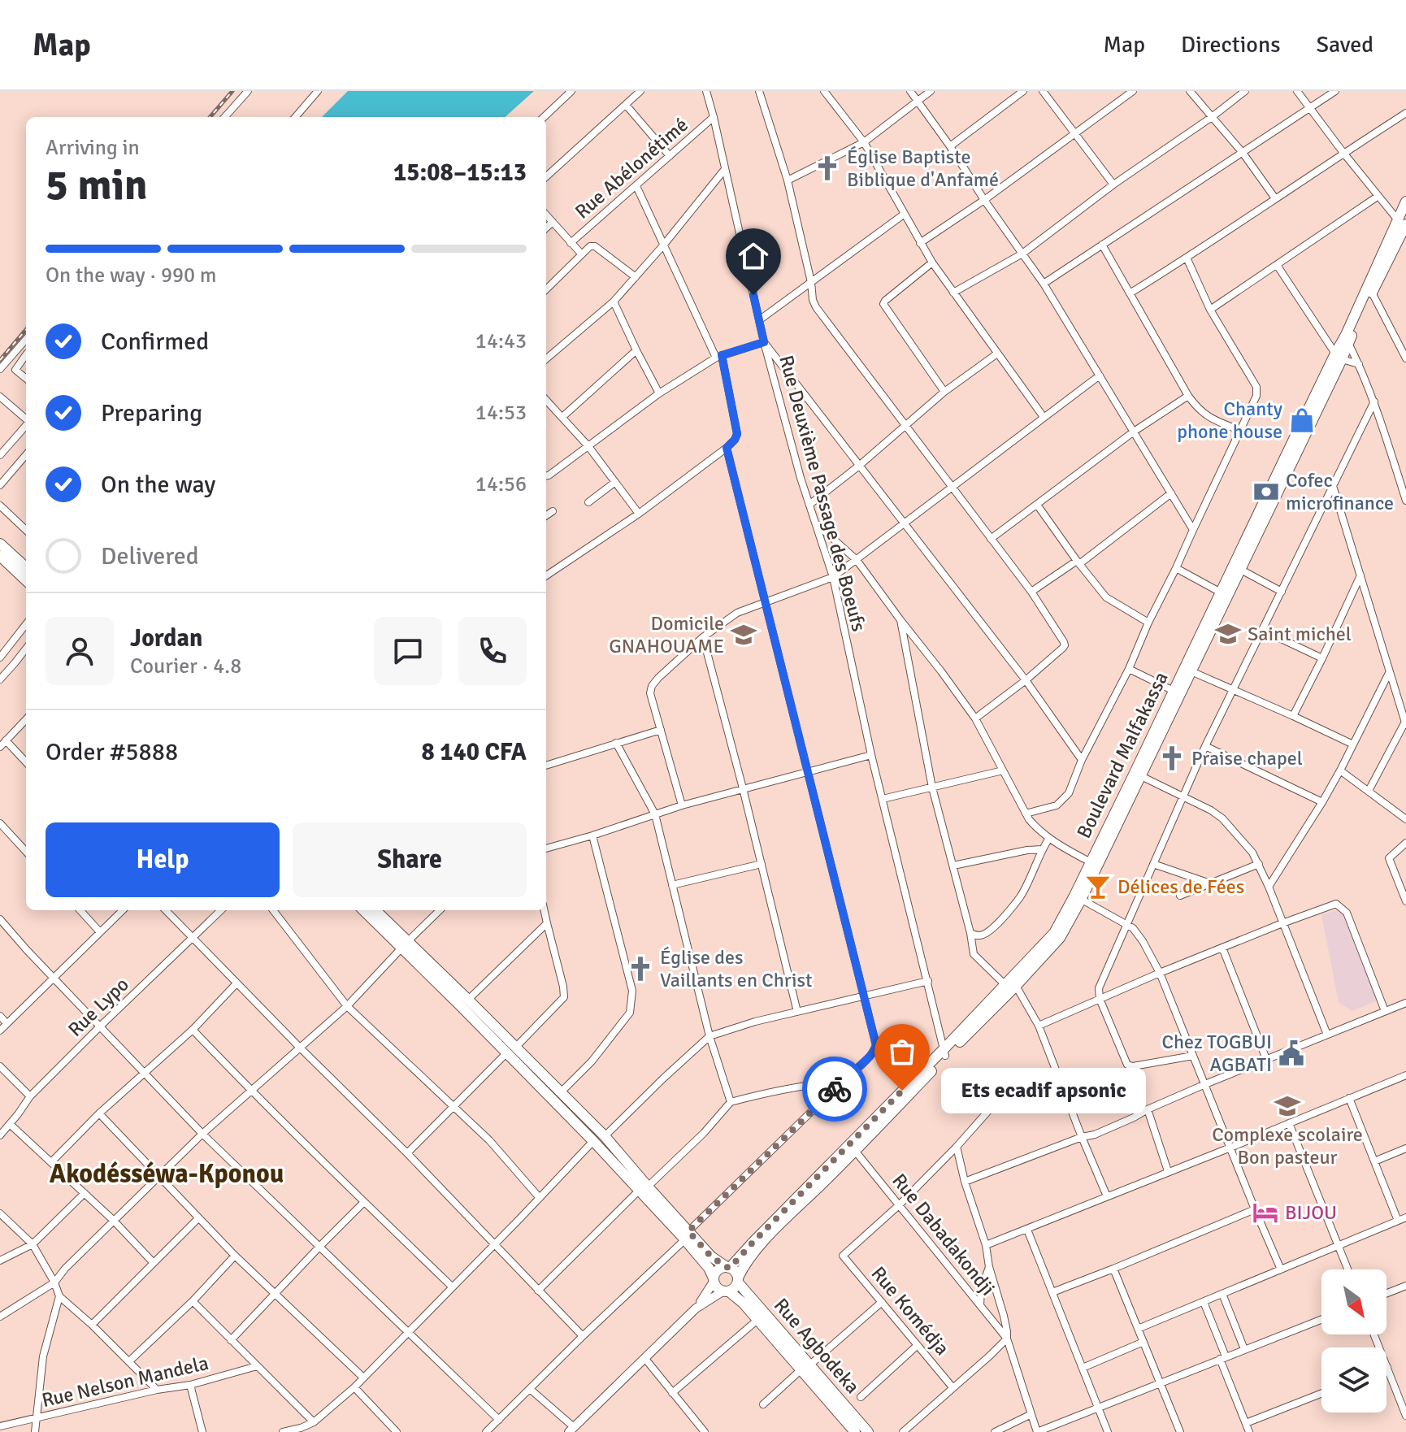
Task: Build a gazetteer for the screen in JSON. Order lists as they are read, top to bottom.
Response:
{
  "streets": {
    "main road": ["Boulevard Malfakassa", "Rue Agbodeka"],
    "street": [
      "Rue Abélonétimé",
      "Rue Deuxième Passage des Boeufs",
      "Rue Lypo",
      "Rue Dabadakondji",
      "Rue Komédja",
      "Rue Nelson Mandela"
    ]
  },
  "crossings": [
    ["Rue Abélonétimé", "Rue Deuxième Passage des Boeufs"],
    ["Rue Deuxième Passage des Boeufs", "Boulevard Malfakassa"],
    ["Rue Dabadakondji", "Rue Komédja"]
  ],
  "districts": ["Akodésséwa-Kponou"],
  "places": {
    "church": ["Église Baptiste Biblique d'Anfamé", "Praise chapel", "Église des Vaillants en Christ"],
    "shop": ["Chanty phone house"],
    "bank": ["Cofec microfinance"],
    "school or university": ["Saint michel", "Domicile GNAHOUAME", "Complexe scolaire Bon pasteur"],
    "bar": ["Délices de Fées"],
    "public building": ["Chez TOGBUI AGBATI"],
    "other": ["Ets ecadif apsonic"],
    "hotel": ["BIJOU"]
  },
  "north": "bottom right",
  "page": {
    "header": "Map",
    "nav": ["Map", "Directions", "Saved"],
    "heading": ["5 min", "Arriving in", "15:08–15:13"],
    "panel": [
      "Jordan",
      "Courier · 4.8",
      "Order #5888",
      "8 140 CFA"
    ],
    "bar": "On the way · 990 m",
    "list": [
      ["Confirmed", "14:43"],
      ["Preparing", "14:53"],
      ["On the way", "14:56"],
      "Delivered"
    ],
    "buttons": ["Help", "Share"],
    "bubble": "Ets ecadif apsonic"
  }
}
